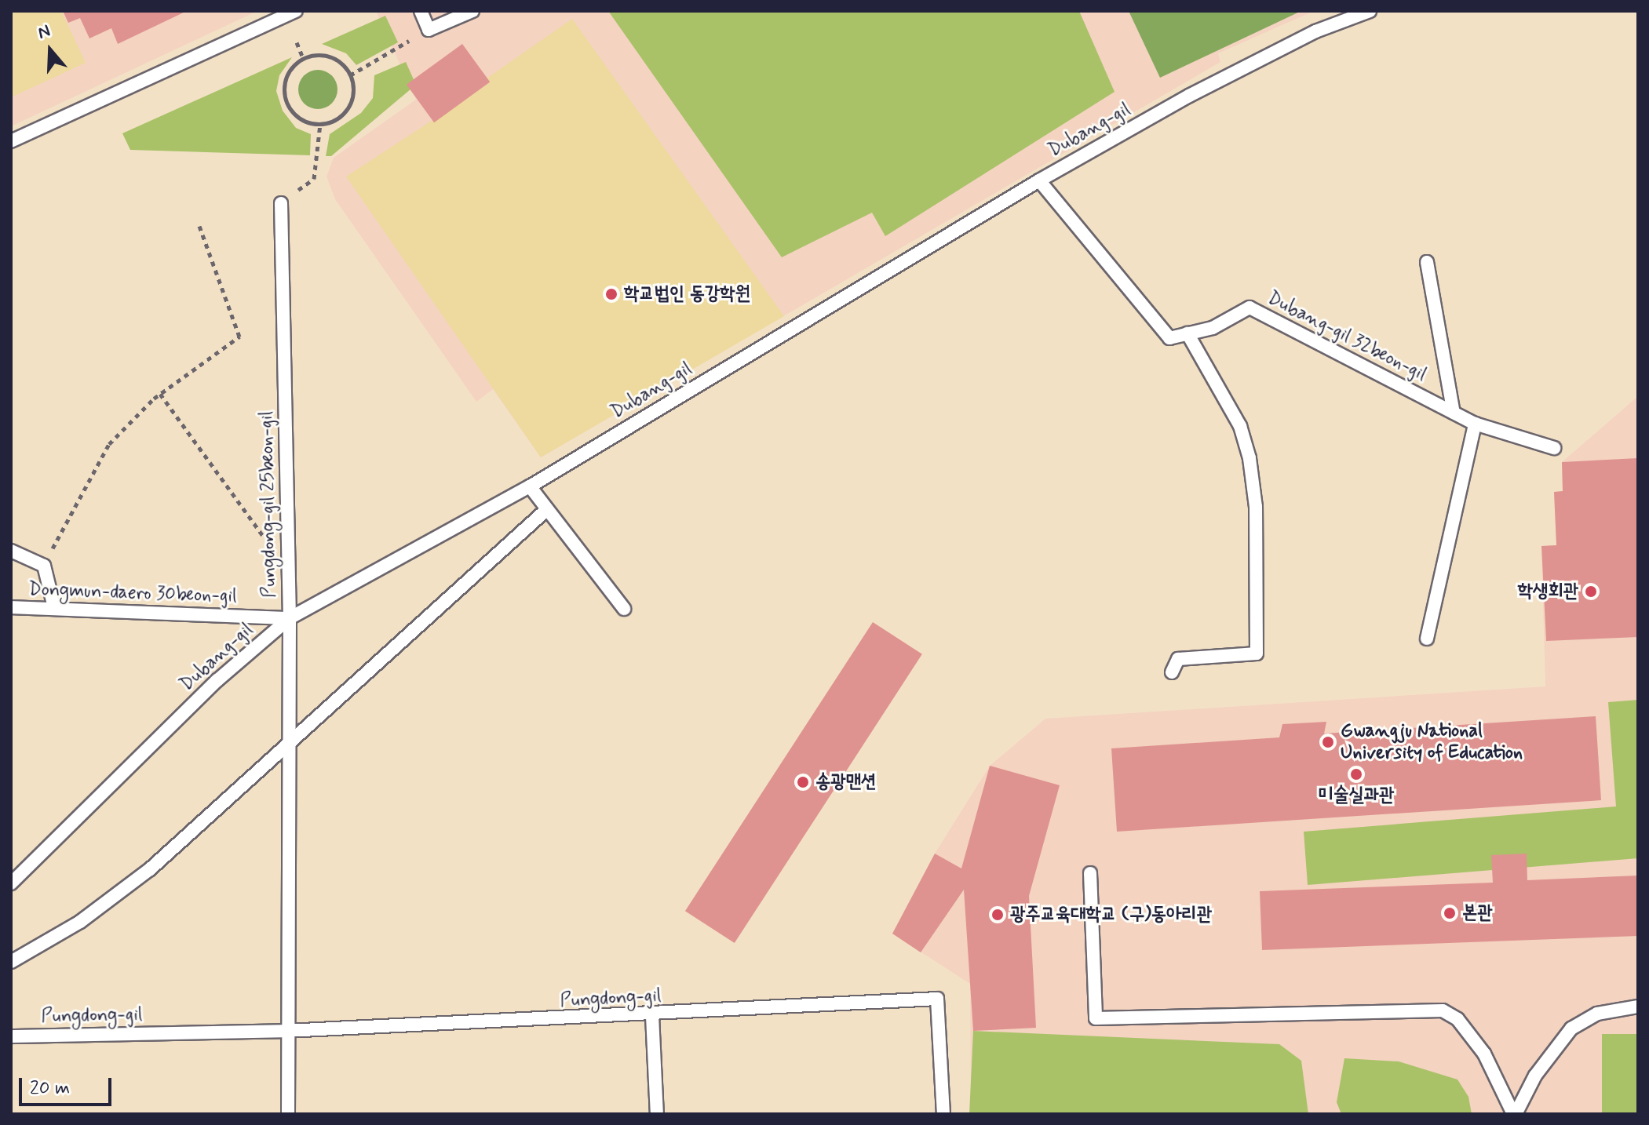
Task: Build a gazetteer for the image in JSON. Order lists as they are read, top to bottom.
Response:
{
  "streets": {
    "lane": [
      "Dubang-gil",
      "Dubang-gil 32beon-gil",
      "Pungdong-gil 25beon-gil",
      "Dongmun-daero 30beon-gil",
      "Pungdong-gil"
    ]
  },
  "crossings": [
    ["Dubang-gil", "Dubang-gil 32beon-gil"],
    ["Dubang-gil", "Pungdong-gil 25beon-gil"],
    ["Dubang-gil", "Dongmun-daero 30beon-gil"],
    ["Pungdong-gil 25beon-gil", "Dongmun-daero 30beon-gil"],
    ["Pungdong-gil 25beon-gil", "Pungdong-gil"]
  ],
  "places": [
    "학교법인 동강학원",
    "학생회관",
    "Gwangju National University of Education",
    "미술실과관",
    "송광맨션",
    "본관",
    "광주교육대학교 (구)동아리관"
  ],
  "scale_bar": "20 m",
  "north": "top"
}
